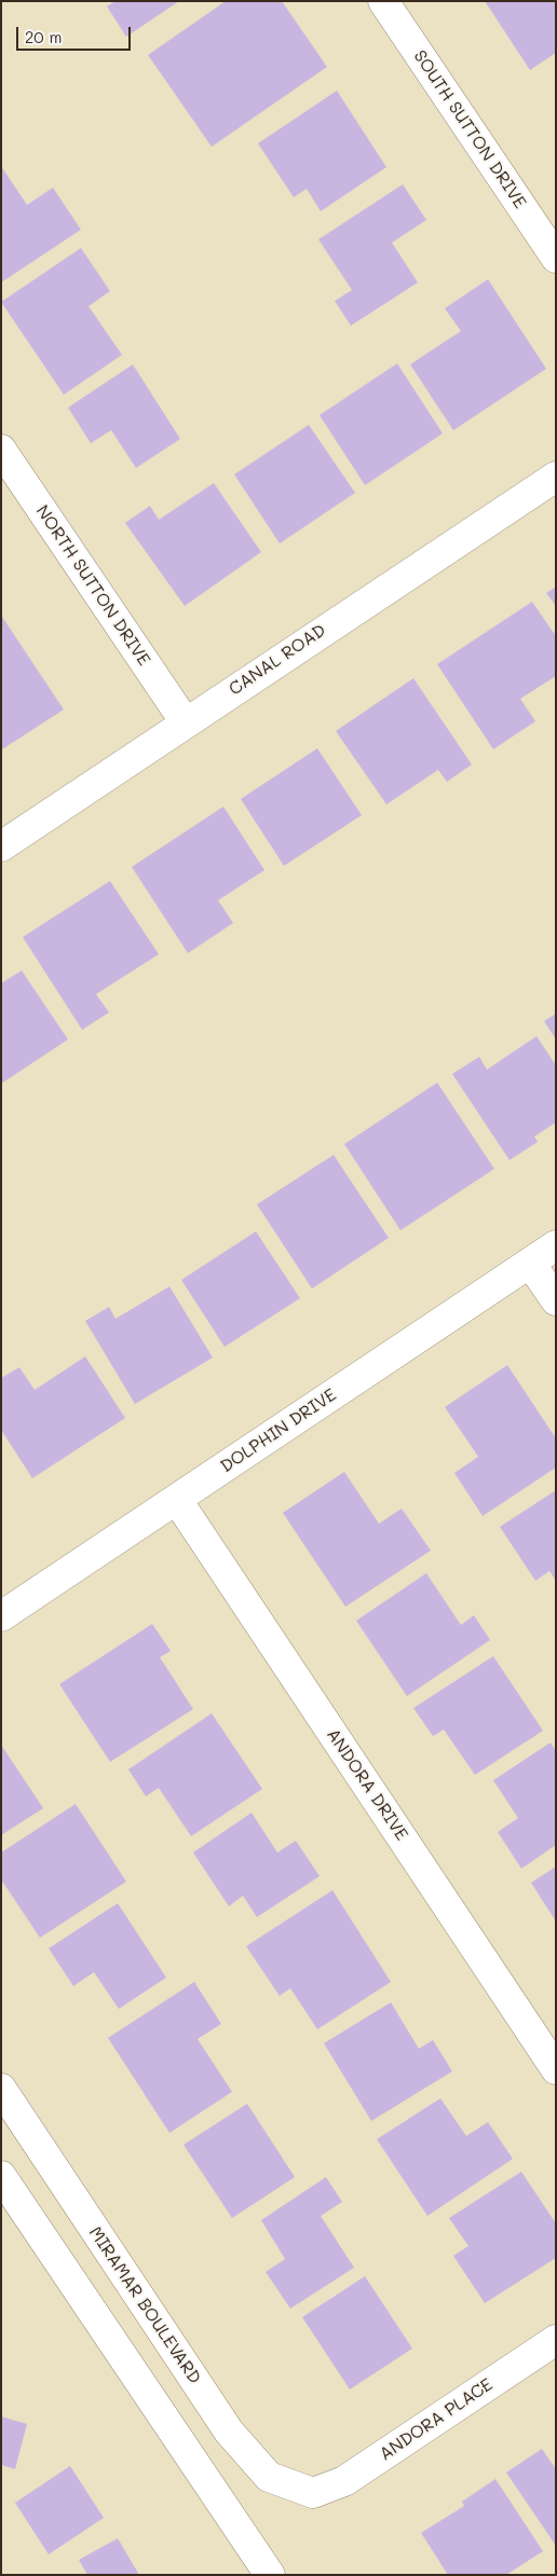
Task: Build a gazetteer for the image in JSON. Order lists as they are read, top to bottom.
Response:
{
  "streets": {
    "street": [
      "SOUTH SUTTON DRIVE",
      "NORTH SUTTON DRIVE",
      "CANAL ROAD",
      "DOLPHIN DRIVE",
      "ANDORA DRIVE",
      "MIRAMAR BOULEVARD",
      "ANDORA PLACE"
    ]
  },
  "crossings": [
    ["NORTH SUTTON DRIVE", "CANAL ROAD"],
    ["DOLPHIN DRIVE", "ANDORA DRIVE"],
    ["MIRAMAR BOULEVARD", "ANDORA PLACE"]
  ],
  "scale_bar": "20 m"
}
